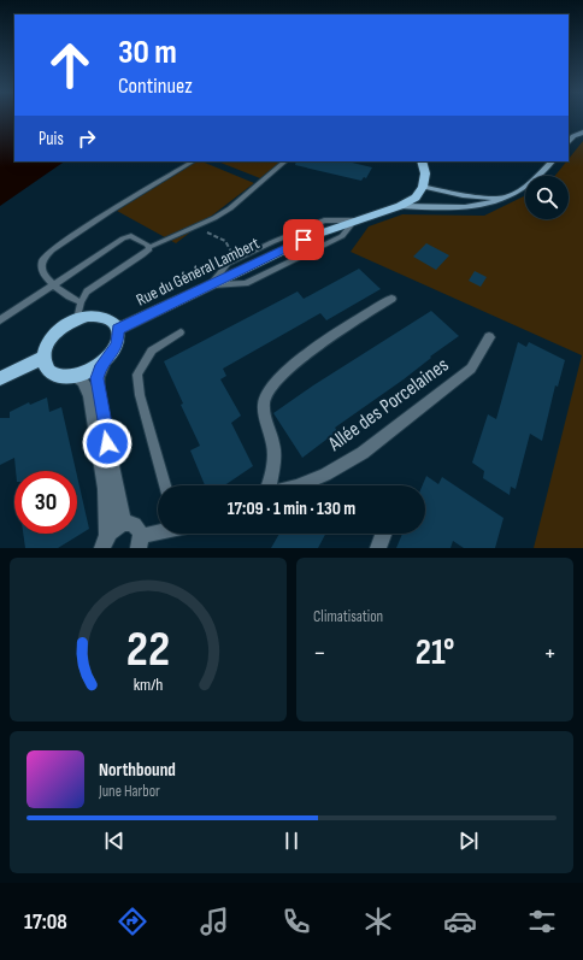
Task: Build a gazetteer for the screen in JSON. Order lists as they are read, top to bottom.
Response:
{
  "streets": {
    "main road": ["Rue du Général Lambert"],
    "street": ["Allée des Porcelaines"]
  },
  "page": {
    "turn": ["30 m", "Continuez"],
    "then": "Puis",
    "limit": "30",
    "trip": "17:09 · 1 min · 130 m",
    "tile": "Climatisation",
    "heat": ["−", "21°", "+"],
    "song": ["Northbound", "June Harbor"],
    "tabs": "17:08",
    "gauge": ["22", "km/h"]
  }
}
